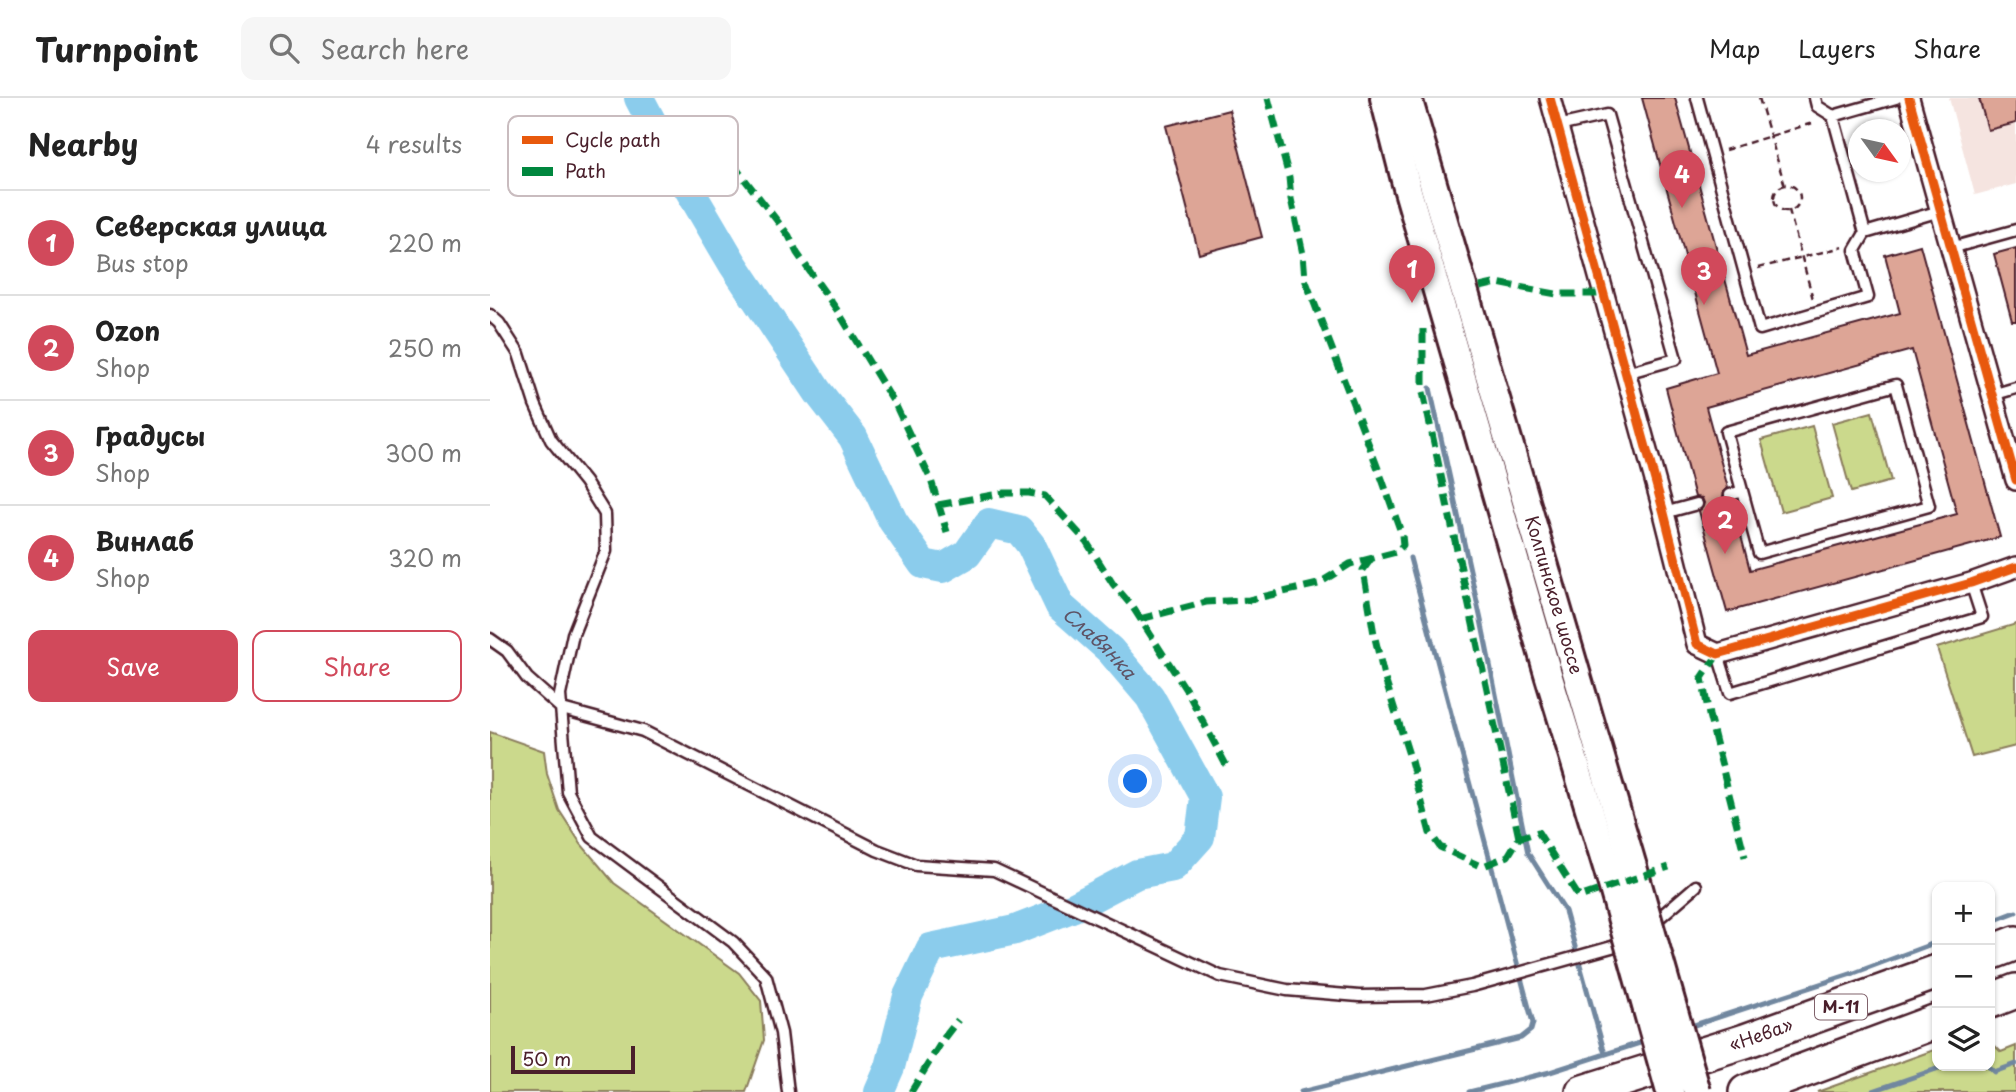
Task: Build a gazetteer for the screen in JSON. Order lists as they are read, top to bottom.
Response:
{
  "streets": {
    "highway": ["М-11", "«Нева»"],
    "main road": ["Колпинское шоссе"]
  },
  "water": ["Славянка"],
  "legend": ["Cycle path", "Path"],
  "scale_bar": "50 m",
  "north": "bottom right",
  "page": {
    "header": "Turnpoint",
    "search": "Search here",
    "nav": ["Map", "Layers", "Share"],
    "heading": ["Nearby", "4 results"],
    "pins": [
      "4",
      "1",
      "3",
      "2"
    ],
    "list": [
      {
        "mark": "1",
        "name": "Северская улица",
        "note": "Bus stop",
        "value": "220 m"
      },
      {
        "mark": "2",
        "name": "Ozon",
        "note": "Shop",
        "value": "250 m"
      },
      {
        "mark": "3",
        "name": "Градусы",
        "note": "Shop",
        "value": "300 m"
      },
      {
        "mark": "4",
        "name": "Винлаб",
        "note": "Shop",
        "value": "320 m"
      }
    ],
    "buttons": ["Save", "Share"],
    "map_buttons": ["+", "−"],
    "scale": "50 m"
  }
}
